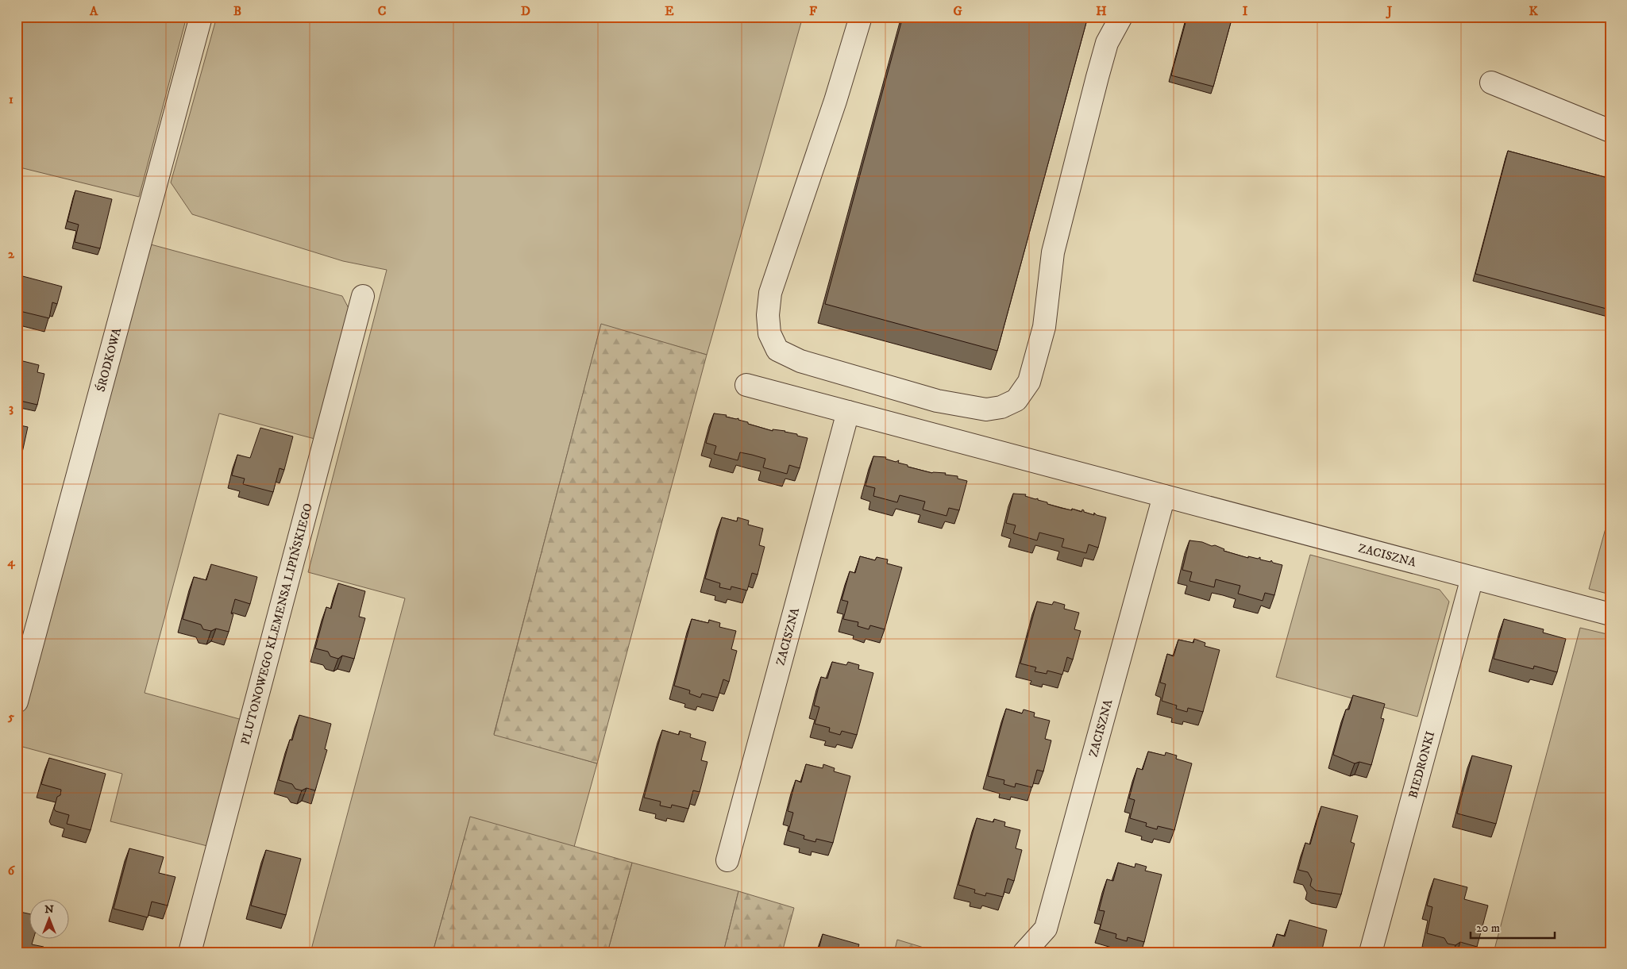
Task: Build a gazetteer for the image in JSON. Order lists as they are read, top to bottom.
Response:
{
  "streets": {
    "street": [
      "ŚRODKOWA",
      "ZACISZNA",
      "PLUTONOWEGO KLEMENSA LIPIŃSKIEGO",
      "BIEDRONKI"
    ]
  },
  "crossings": [
    ["ZACISZNA", "BIEDRONKI"]
  ],
  "scale_bar": "20 m",
  "north": "top",
  "grid": {
    "columns": [
      "A",
      "B",
      "C",
      "D",
      "E",
      "F",
      "G",
      "H",
      "I",
      "J",
      "K"
    ],
    "rows": [
      "1",
      "2",
      "3",
      "4",
      "5",
      "6"
    ]
  }
}
